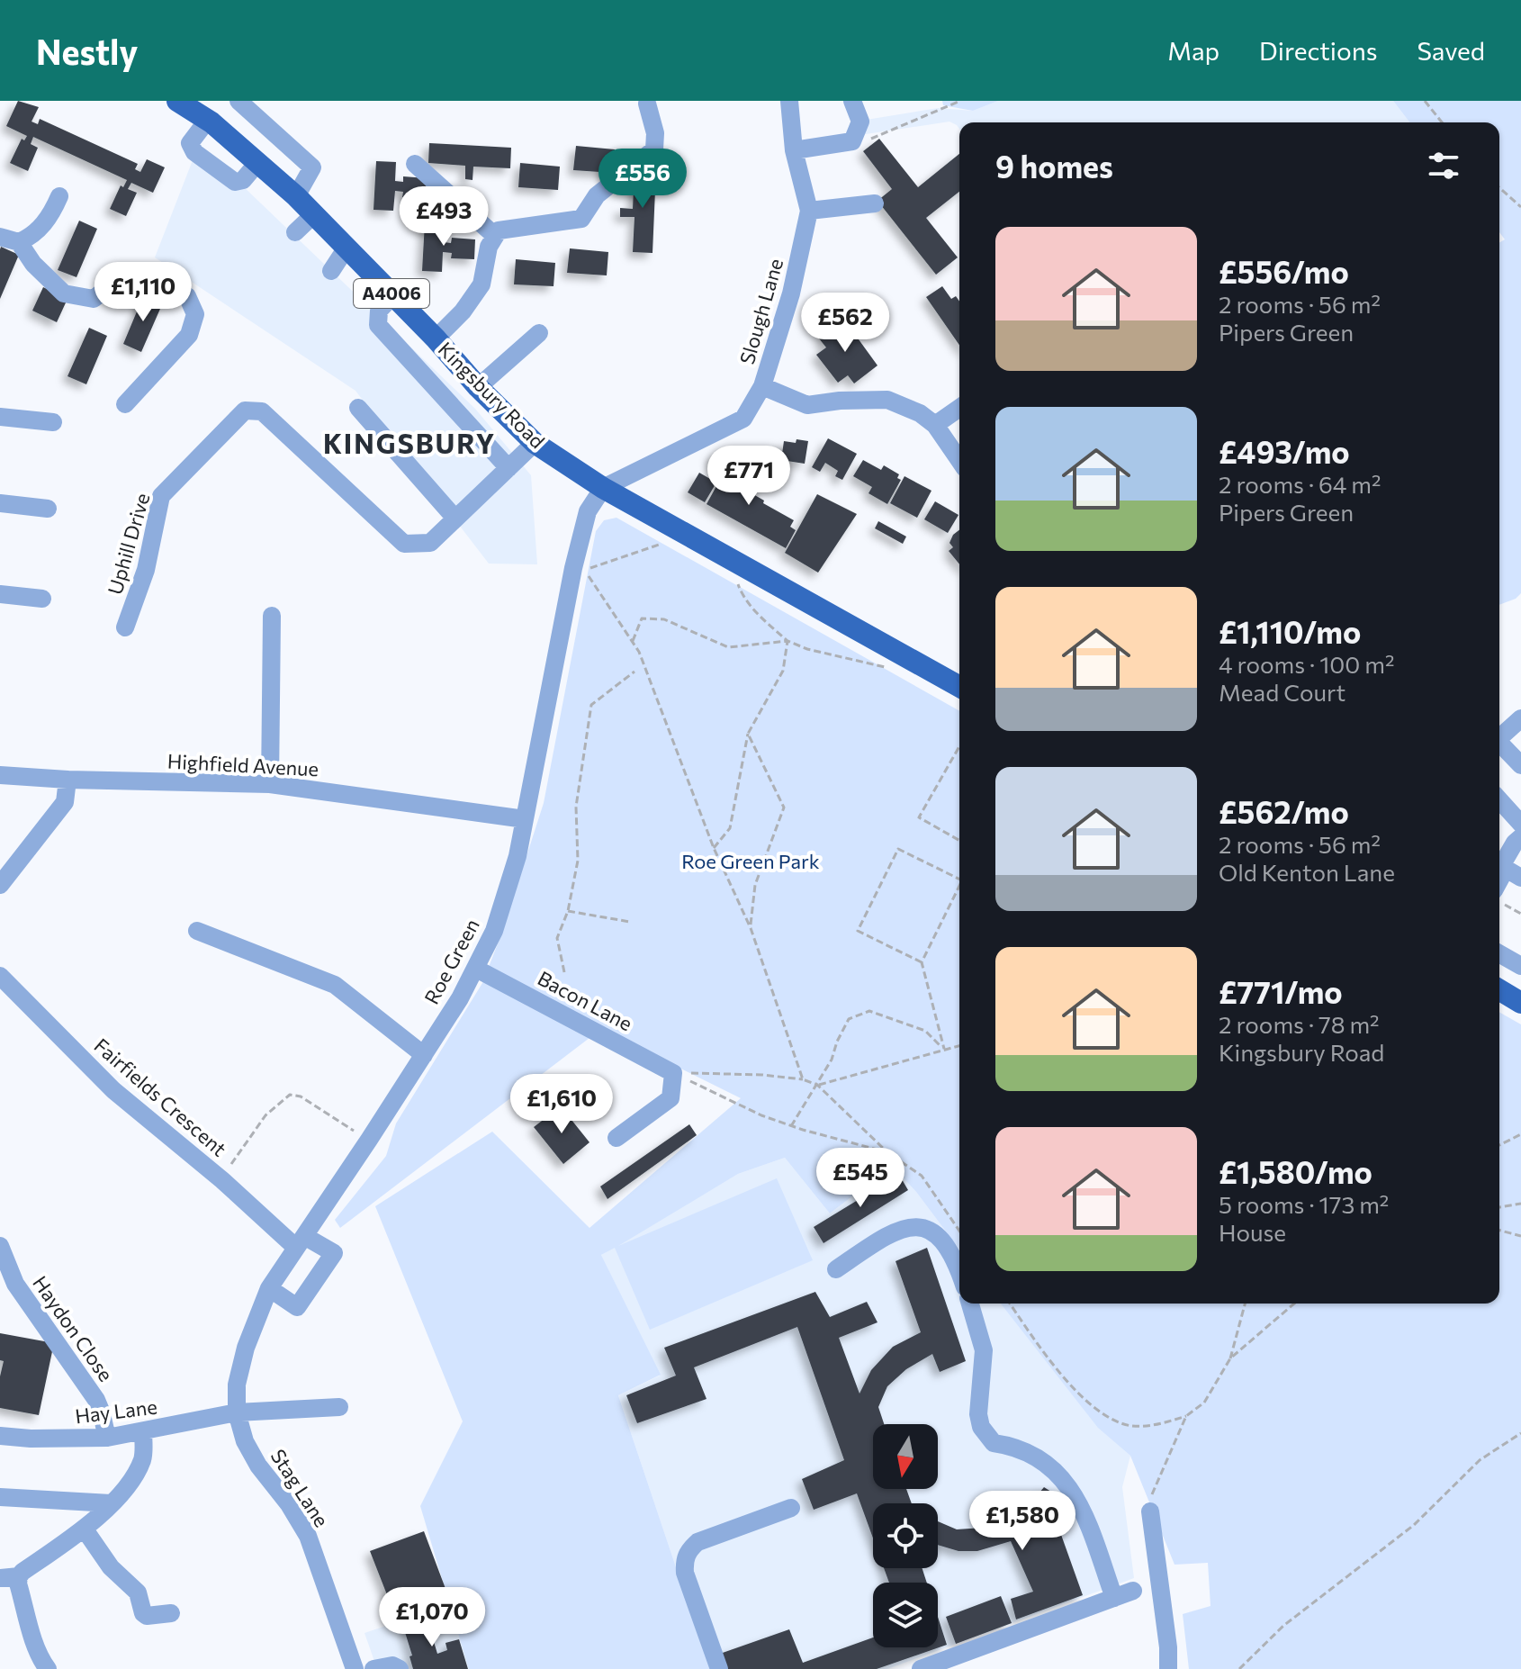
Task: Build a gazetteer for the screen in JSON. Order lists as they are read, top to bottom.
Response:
{
  "streets": {
    "main road": ["A4006", "Kingsbury Road"],
    "street": [
      "Slough Lane",
      "Uphill Drive",
      "Highfield Avenue",
      "Roe Green",
      "Bacon Lane",
      "Fairfields Crescent",
      "Haydon Close",
      "Hay Lane",
      "Stag Lane"
    ]
  },
  "crossings": [
    ["Slough Lane", "Kingsbury Road"],
    ["Slough Lane", "Roe Green"],
    ["Kingsbury Road", "Uphill Drive"],
    ["Kingsbury Road", "Roe Green"],
    ["Highfield Avenue", "Roe Green"],
    ["Roe Green", "Bacon Lane"],
    ["Roe Green", "Fairfields Crescent"],
    ["Roe Green", "Hay Lane"],
    ["Roe Green", "Stag Lane"],
    ["Haydon Close", "Hay Lane"],
    ["Hay Lane", "Stag Lane"]
  ],
  "districts": ["KINGSBURY"],
  "parks": ["Roe Green Park"],
  "north": "bottom",
  "page": {
    "header": "Nestly",
    "nav": ["Map", "Directions", "Saved"],
    "heading": "9 homes",
    "price": [
      "£556",
      "£493",
      "£1,110",
      "£562",
      "£771",
      "£1,610",
      "£545",
      "£1,580",
      "£1,070"
    ],
    "list": [
      {
        "name": "£556/mo",
        "note": "2 rooms · 56 m² · Pipers Green"
      },
      {
        "name": "£493/mo",
        "note": "2 rooms · 64 m² · Pipers Green"
      },
      {
        "name": "£1,110/mo",
        "note": "4 rooms · 100 m² · Mead Court"
      },
      {
        "name": "£562/mo",
        "note": "2 rooms · 56 m² · Old Kenton Lane"
      },
      {
        "name": "£771/mo",
        "note": "2 rooms · 78 m² · Kingsbury Road"
      },
      {
        "name": "£1,580/mo",
        "note": "5 rooms · 173 m² · House"
      }
    ]
  }
}
